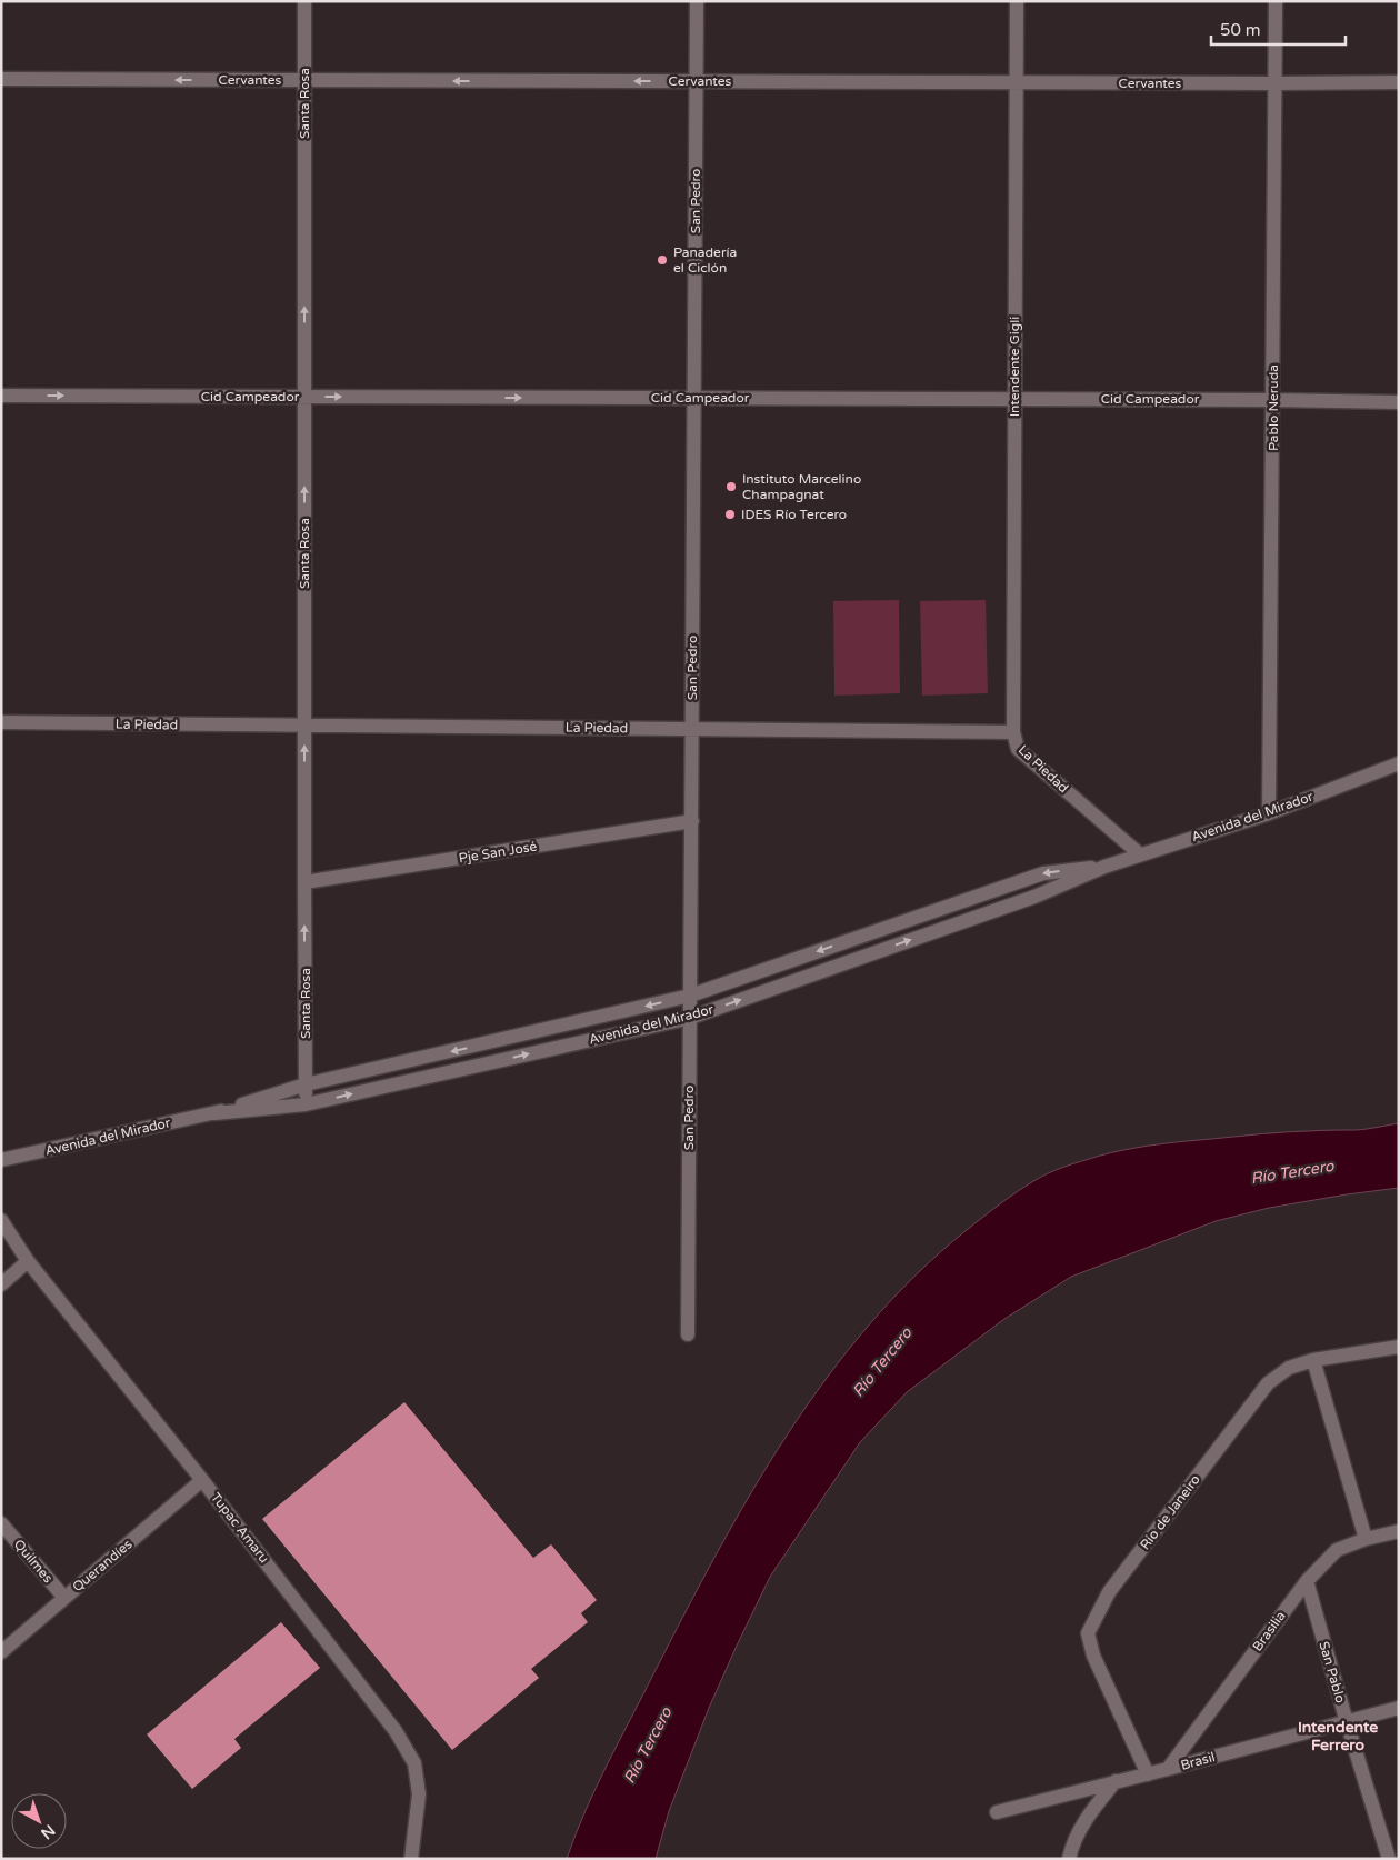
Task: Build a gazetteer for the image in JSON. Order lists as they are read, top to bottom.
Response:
{
  "streets": {
    "street": [
      "Cervantes",
      "Santa Rosa",
      "San Pedro",
      "Intendente Gigli",
      "Cid Campeador",
      "Pablo Neruda",
      "La Piedad",
      "Avenida del Mirador",
      "Pje San José",
      "Río de Janeiro",
      "Tupac Amaru",
      "Quilmes",
      "Querandíes",
      "Brasilia",
      "San Pablo",
      "Brasil"
    ]
  },
  "crossings": [
    ["Cervantes", "Santa Rosa"],
    ["Cervantes", "San Pedro"],
    ["Cervantes", "Intendente Gigli"],
    ["Cervantes", "Pablo Neruda"],
    ["Santa Rosa", "Cid Campeador"],
    ["Santa Rosa", "La Piedad"],
    ["Santa Rosa", "Avenida del Mirador"],
    ["Santa Rosa", "Pje San José"],
    ["San Pedro", "Cid Campeador"],
    ["San Pedro", "La Piedad"],
    ["San Pedro", "Avenida del Mirador"],
    ["San Pedro", "Pje San José"],
    ["Intendente Gigli", "Cid Campeador"],
    ["Intendente Gigli", "La Piedad"],
    ["Cid Campeador", "Pablo Neruda"],
    ["Pablo Neruda", "Avenida del Mirador"],
    ["La Piedad", "Avenida del Mirador"],
    ["Río de Janeiro", "Brasil"],
    ["Tupac Amaru", "Querandíes"],
    ["Quilmes", "Querandíes"],
    ["Brasilia", "San Pablo"],
    ["Brasilia", "Brasil"],
    ["San Pablo", "Brasil"]
  ],
  "one_way": ["Cervantes", "Santa Rosa", "Cid Campeador"],
  "districts": ["Intendente Ferrero"],
  "water": ["Río Tercero"],
  "places": ["Panadería el Ciclón", "Instituto Marcelino Champagnat", "IDES Río Tercero"],
  "scale_bar": "50 m",
  "north": "bottom right"
}
